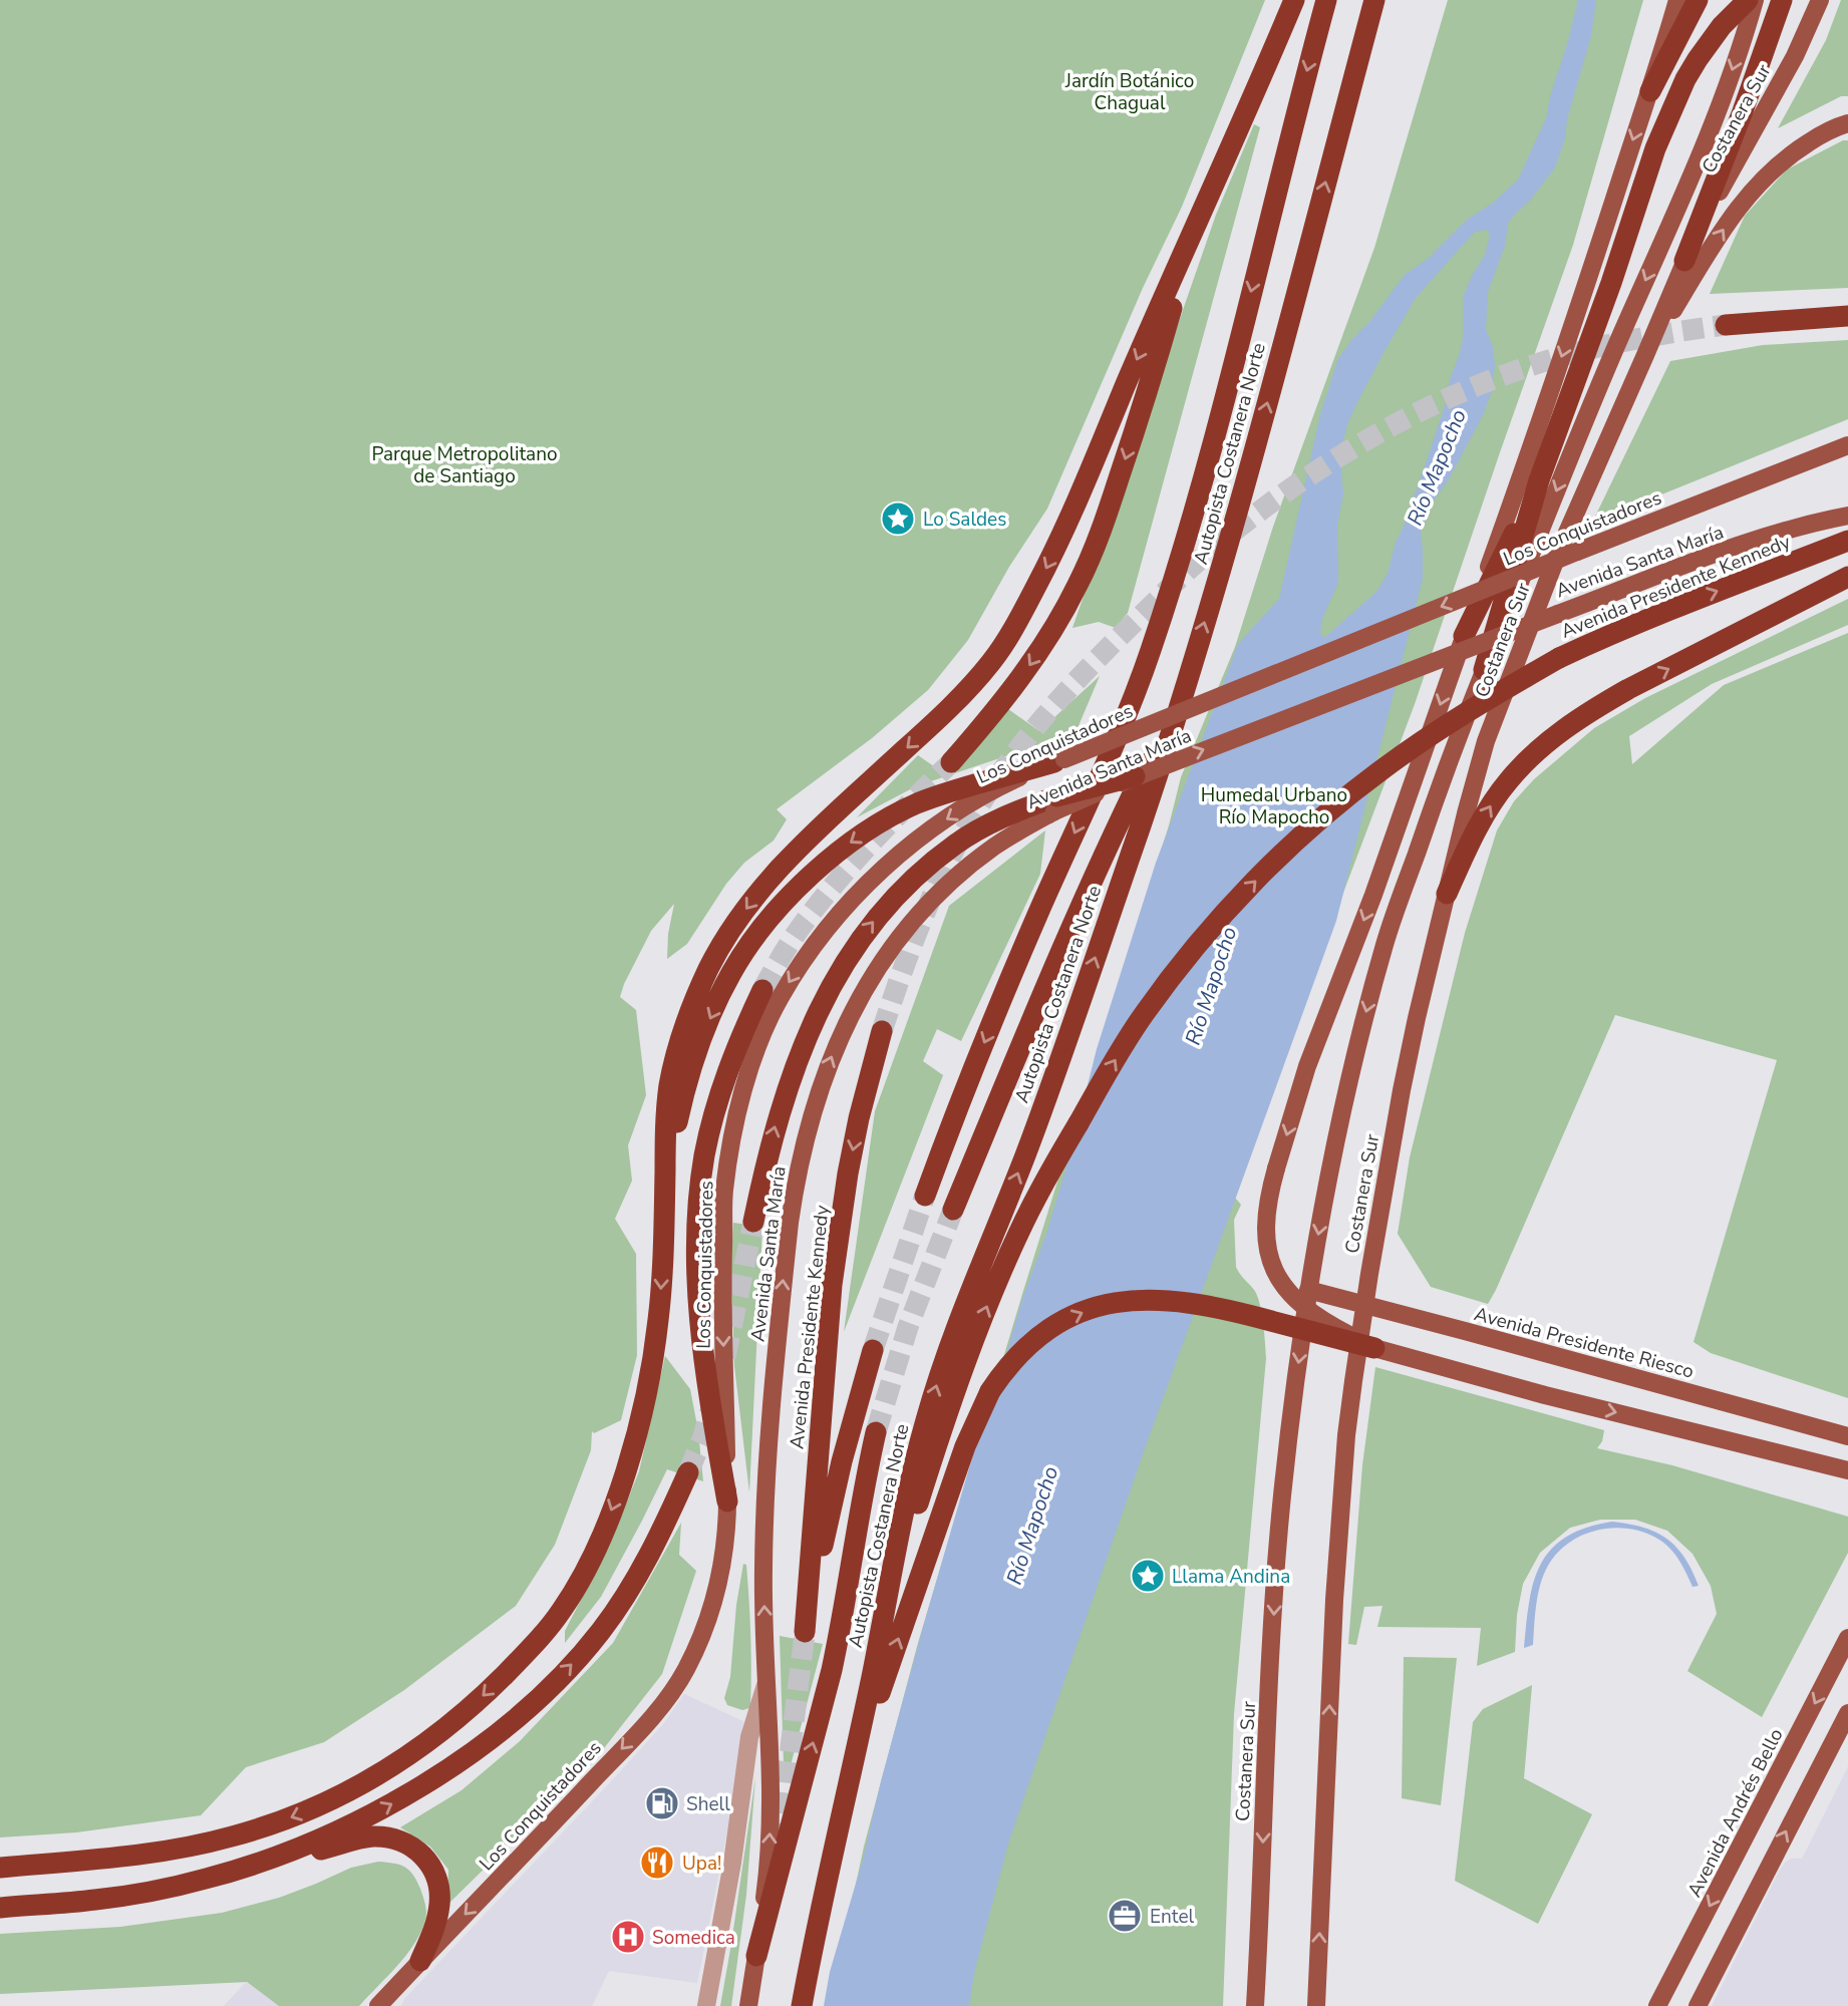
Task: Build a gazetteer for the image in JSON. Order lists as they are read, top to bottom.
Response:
{
  "streets": {
    "highway": ["Autopista Costanera Norte", "Avenida Presidente Kennedy"],
    "main road": [
      "Costanera Sur",
      "Los Conquistadores",
      "Avenida Santa María",
      "Avenida Presidente Riesco",
      "Avenida Andrés Bello"
    ]
  },
  "crossings": [
    ["Costanera Sur", "Avenida Presidente Riesco"],
    ["Autopista Costanera Norte", "Avenida Presidente Kennedy"]
  ],
  "one_way": ["Los Conquistadores", "Avenida Santa María"],
  "water": ["Río Mapocho"],
  "parks": ["Jardín Botánico Chagual", "Parque Metropolitano de Santiago", "Humedal Urbano Río Mapocho"],
  "places": {
    "place": ["Lo Saldes", "Llama Andina"],
    "fuel station": ["Shell"],
    "restaurant": ["Upa!"],
    "office": ["Entel"],
    "hospital": ["Somedica"]
  }
}
